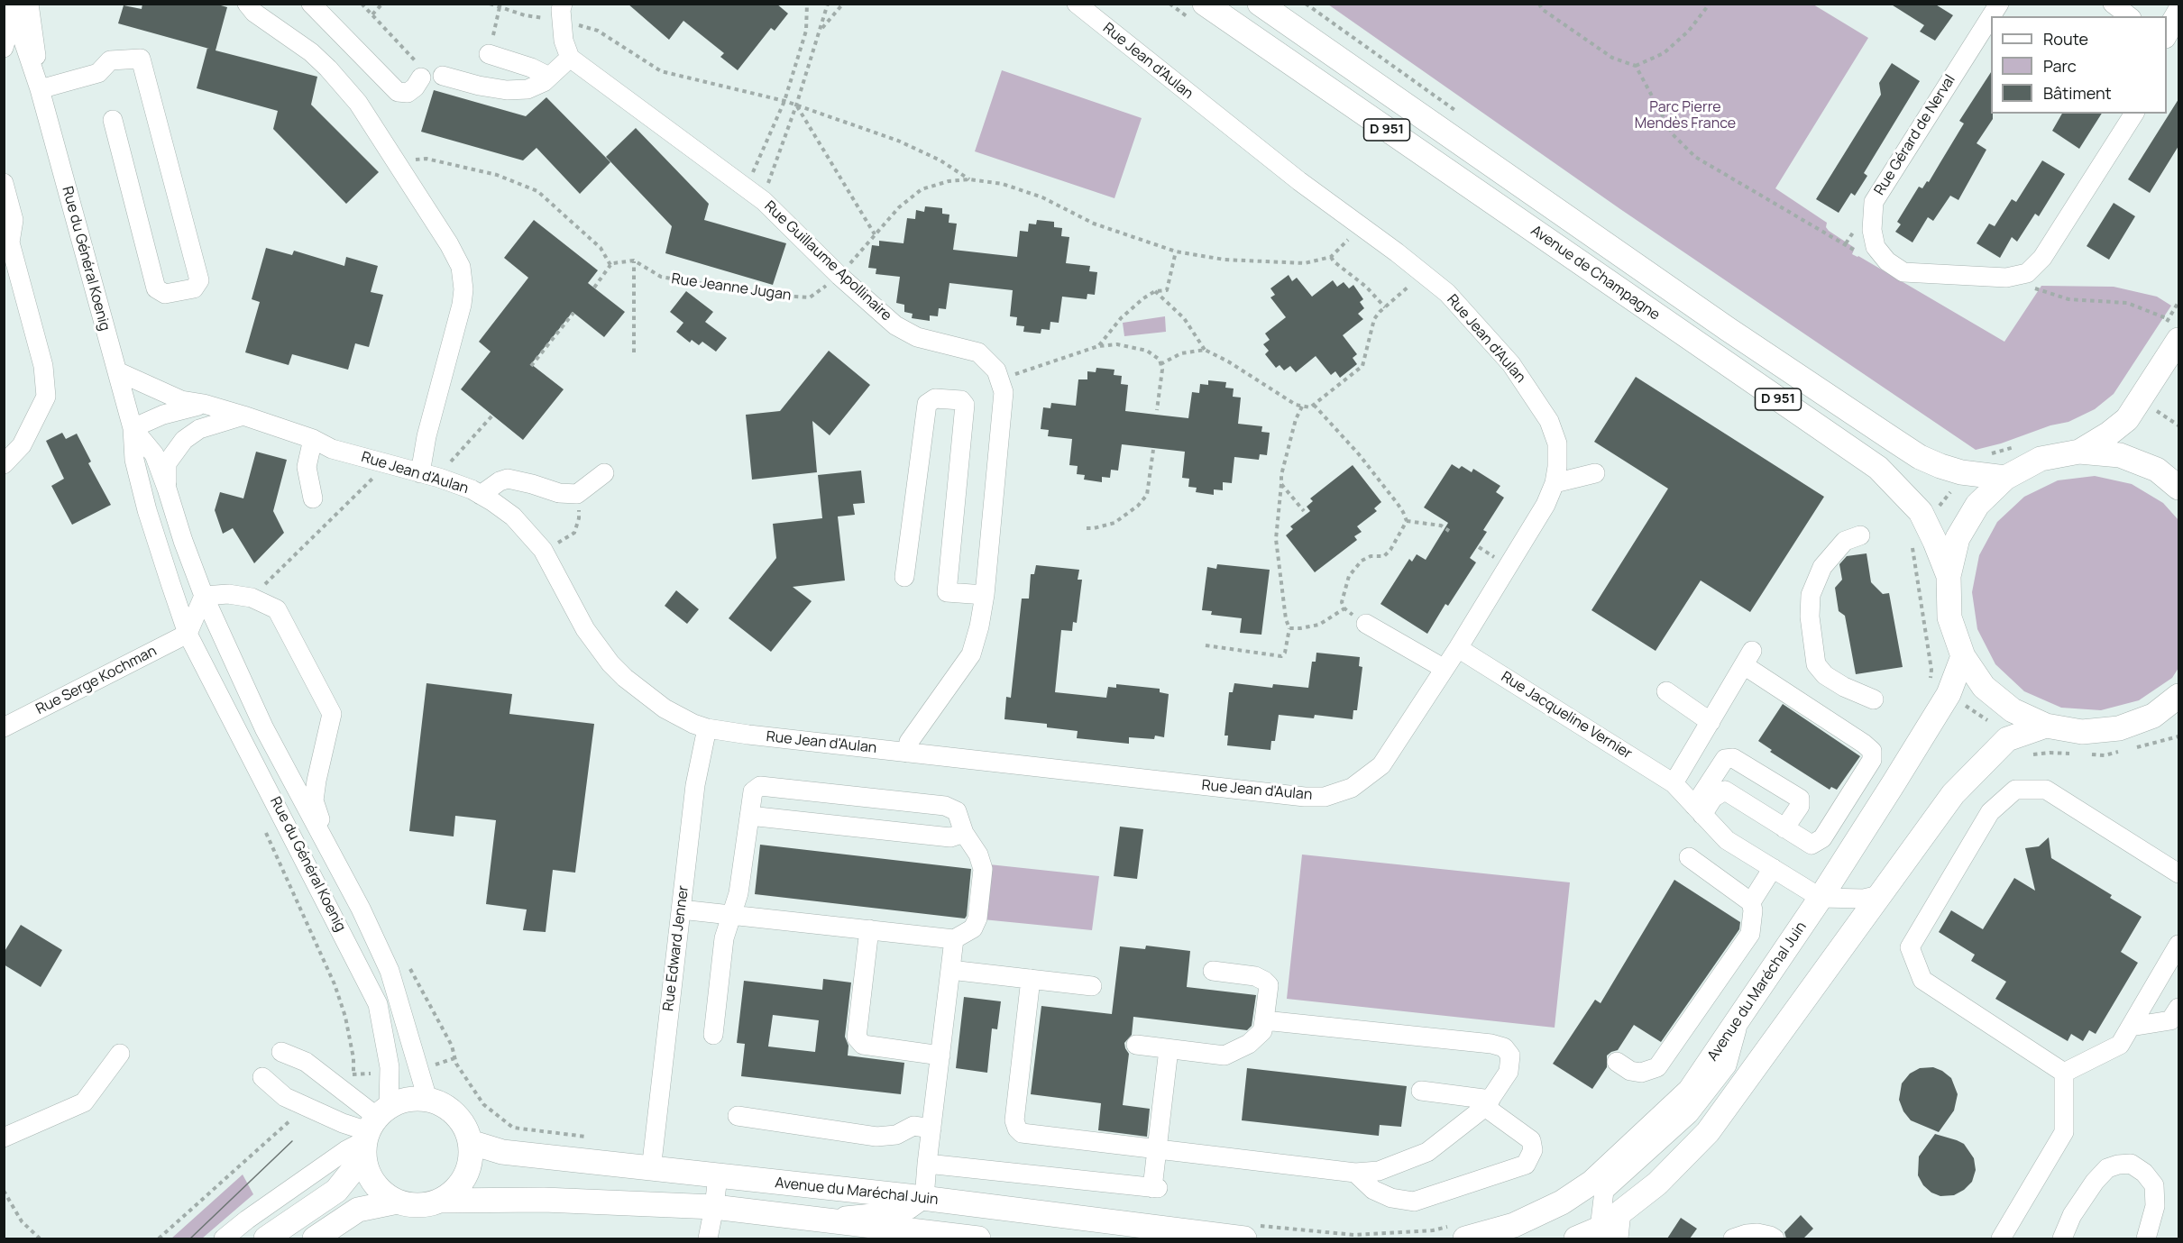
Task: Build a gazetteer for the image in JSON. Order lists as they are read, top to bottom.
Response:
{
  "streets": {
    "main road": ["D 951", "Avenue de Champagne", "Avenue du Maréchal Juin"],
    "street": [
      "Rue Jean d'Aulan",
      "Rue Gérard de Nerval",
      "Rue du Général Koenig",
      "Rue Guillaume Apollinaire",
      "Rue Serge Kochman",
      "Rue Jacqueline Vernier",
      "Rue Edward Jenner"
    ],
    "path": ["Rue Jeanne Jugan"]
  },
  "crossings": [
    ["Rue Jean d'Aulan", "Rue du Général Koenig"],
    ["Rue Jean d'Aulan", "Rue Guillaume Apollinaire"],
    ["Rue Jean d'Aulan", "Rue Jacqueline Vernier"],
    ["Rue Jean d'Aulan", "Rue Edward Jenner"],
    ["Rue du Général Koenig", "Rue Serge Kochman"],
    ["Rue du Général Koenig", "Avenue du Maréchal Juin"],
    ["Rue Guillaume Apollinaire", "Rue Jeanne Jugan"],
    ["Rue Jacqueline Vernier", "Avenue du Maréchal Juin"],
    ["Rue Edward Jenner", "Avenue du Maréchal Juin"]
  ],
  "parks": ["Parc Pierre Mendès France"],
  "legend": ["Route", "Parc", "Bâtiment"]
}
